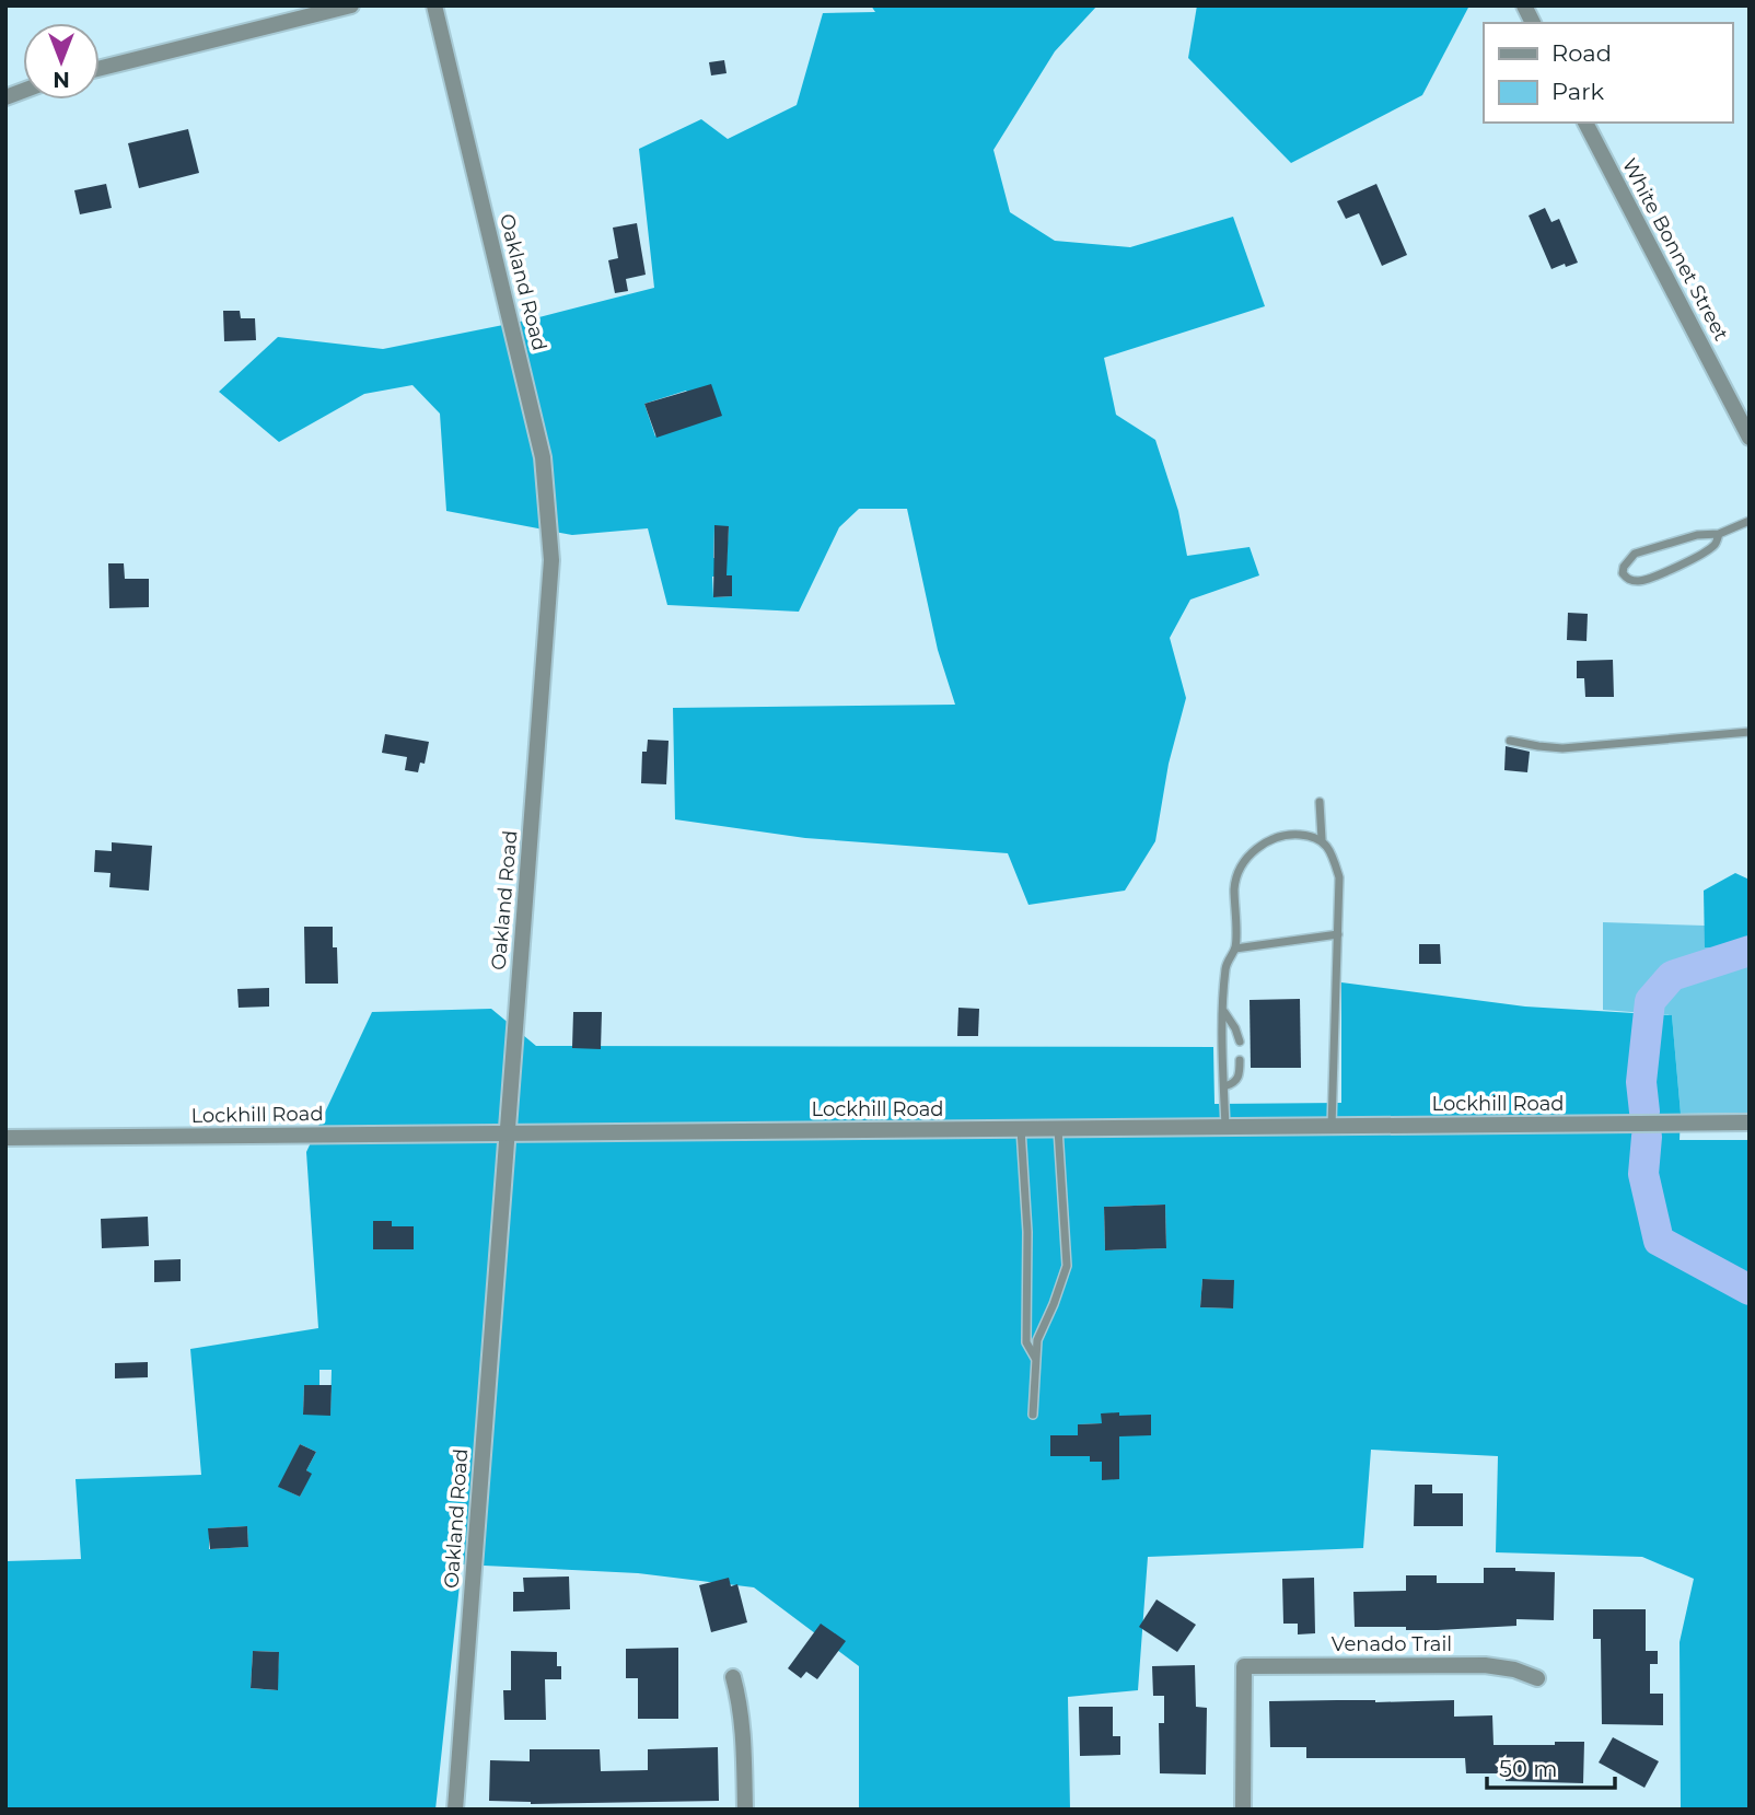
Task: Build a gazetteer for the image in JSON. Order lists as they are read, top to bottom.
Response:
{
  "streets": {
    "street": [
      "White Bonnet Street",
      "Oakland Road",
      "Lockhill Road",
      "Venado Trail"
    ]
  },
  "crossings": [
    ["Oakland Road", "Lockhill Road"]
  ],
  "legend": ["Road", "Park"],
  "scale_bar": "50 m",
  "north": "bottom"
}
